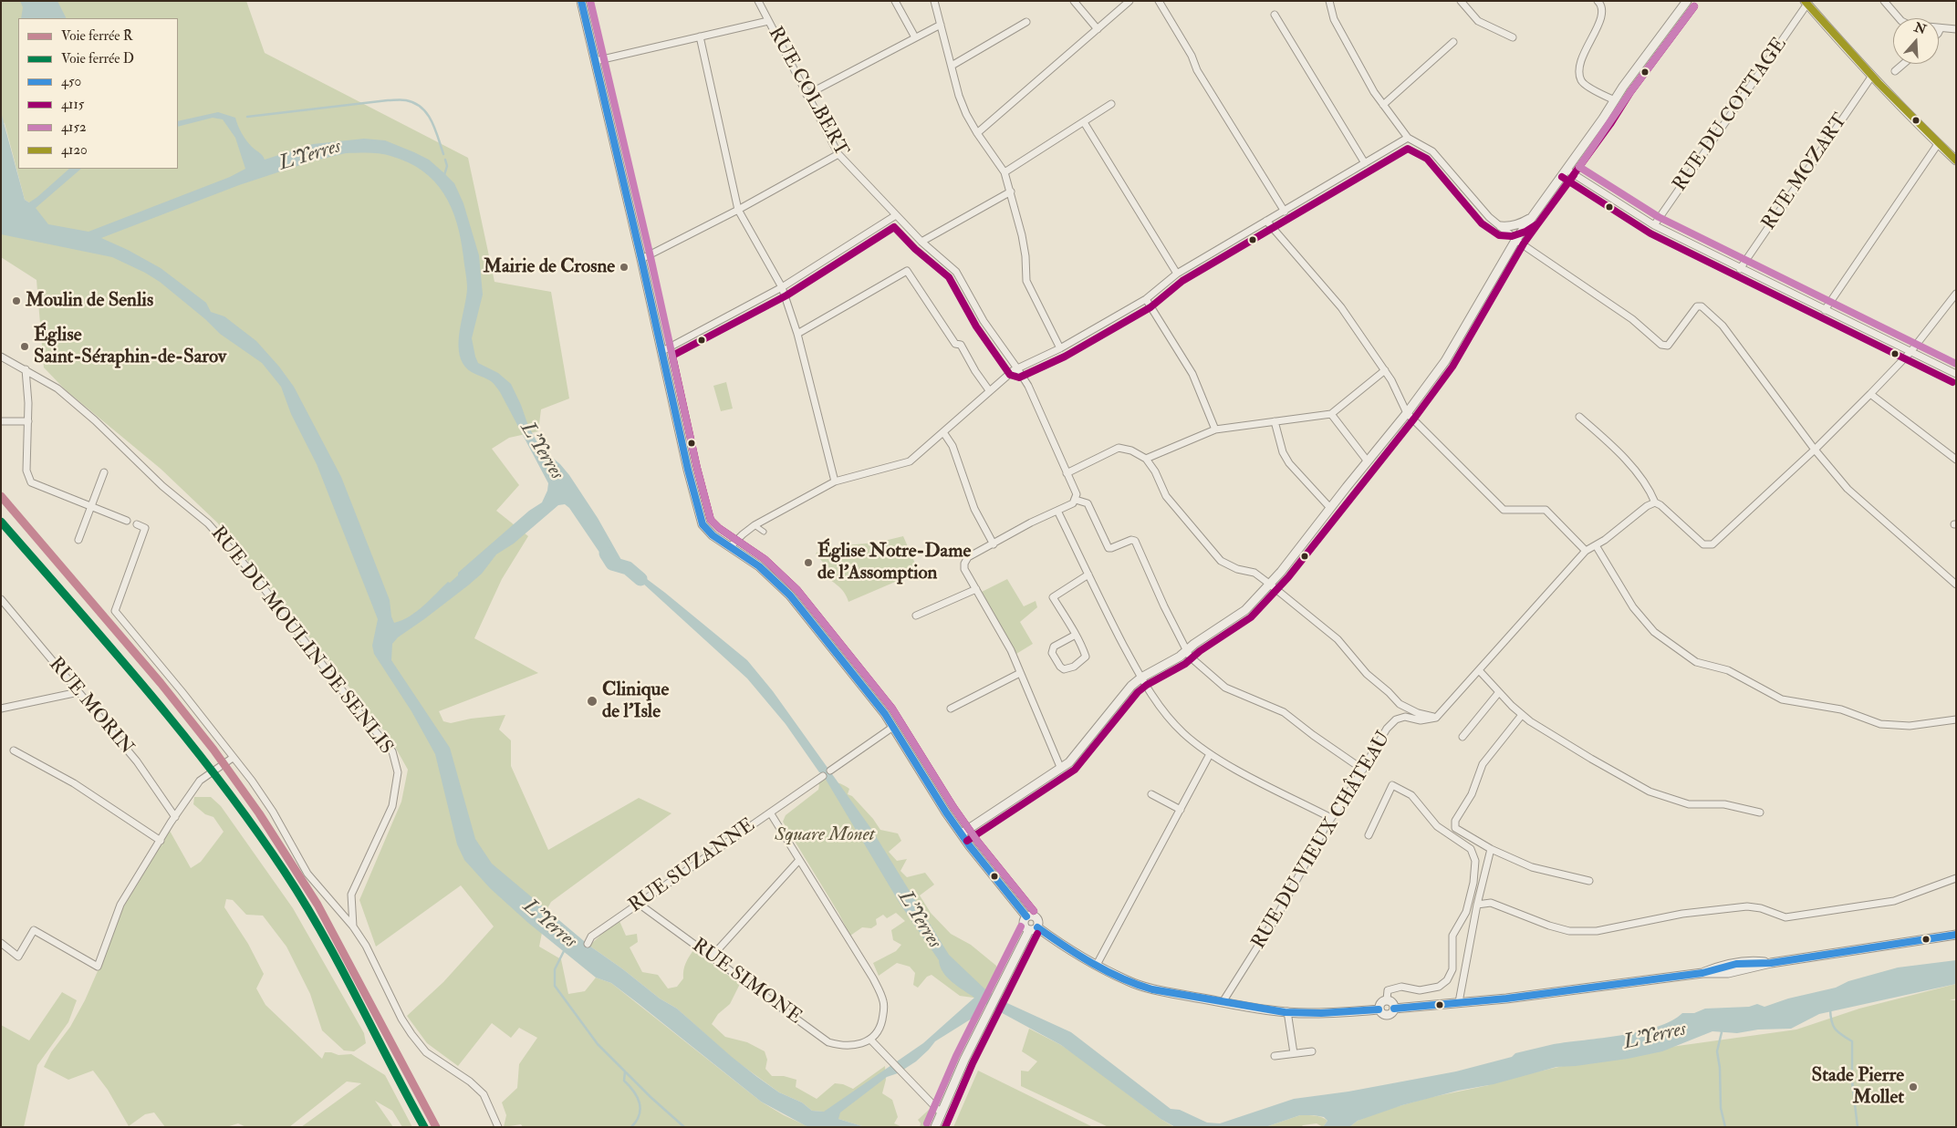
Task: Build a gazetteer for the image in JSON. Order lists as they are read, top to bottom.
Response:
{
  "streets": {
    "street": [
      "RUE COLBERT",
      "RUE DU COTTAGE",
      "RUE MOZART",
      "RUE DU MOULIN DE SENLIS",
      "RUE MORIN",
      "RUE DU VIEUX CHÂTEAU",
      "RUE SUZANNE",
      "RUE SIMONE"
    ]
  },
  "crossings": [
    ["RUE SUZANNE", "RUE SIMONE"]
  ],
  "water": ["L'Yerres"],
  "parks": ["Square Monet"],
  "places": [
    "Mairie de Crosne",
    "Moulin de Senlis",
    "Église Saint-Séraphin-de-Sarov",
    "Église Notre-Dame de l'Assomption",
    "Clinique de l'Isle",
    "Stade Pierre Mollet"
  ],
  "lines": [
    "transit line 450",
    "transit line 4152",
    "transit line 4120",
    "transit line 4115",
    "rail line R",
    "rail line D"
  ],
  "legend": [
    "Voie ferrée R",
    "Voie ferrée D",
    "450",
    "4115",
    "4152",
    "4120"
  ],
  "north": "top"
}
